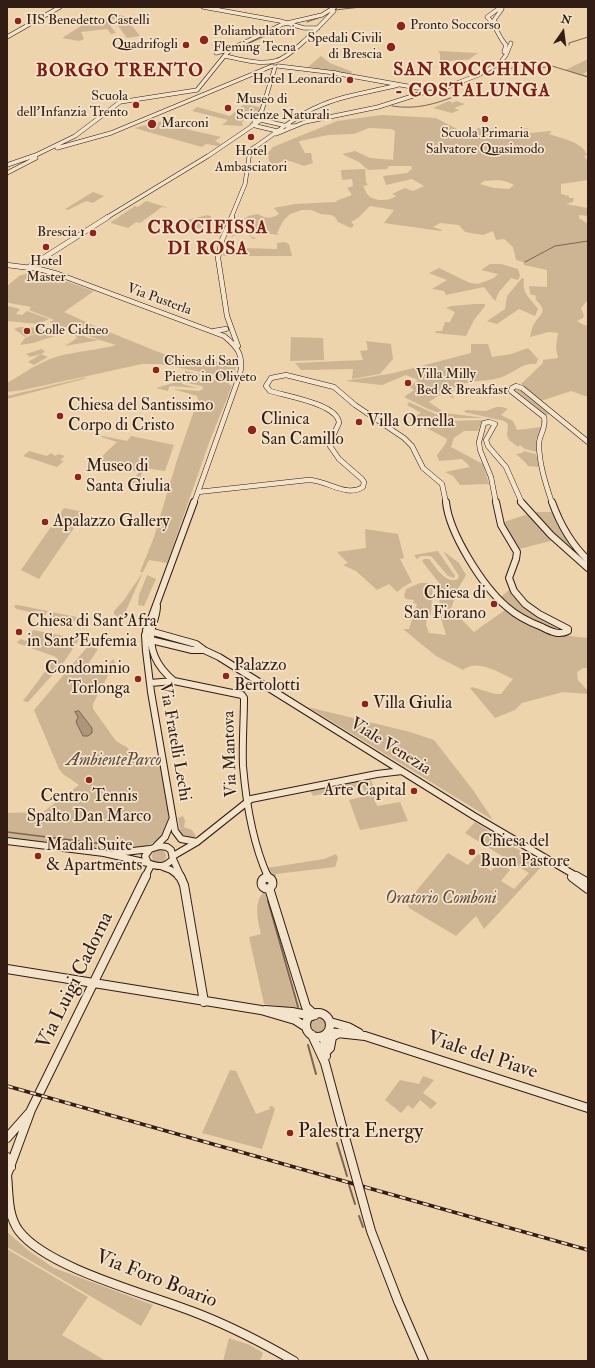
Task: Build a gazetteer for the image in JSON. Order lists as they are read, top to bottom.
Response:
{
  "streets": {
    "street": [
      "Via Pusterla",
      "Via Fratelli Lechi",
      "Viale Venezia",
      "Via Mantova",
      "Via Luigi Cadorna",
      "Viale del Piave",
      "Via Foro Boario"
    ]
  },
  "crossings": [
    ["Via Fratelli Lechi", "Viale Venezia"],
    ["Via Fratelli Lechi", "Via Mantova"],
    ["Via Fratelli Lechi", "Via Luigi Cadorna"],
    ["Via Mantova", "Viale del Piave"],
    ["Via Luigi Cadorna", "Via Foro Boario"]
  ],
  "districts": ["SAN ROCCHINO - COSTALUNGA", "BORGO TRENTO", "CROCIFISSA DI ROSA"],
  "parks": ["AmbienteParco", "Oratorio Comboni"],
  "places": [
    "IIS Benedetto Castelli",
    "Pronto Soccorso",
    "Poliambulatori Fleming Tecna",
    "Quadrifogli",
    "Spedali Civili di Brescia",
    "Hotel Leonardo",
    "Scuola dell'Infanzia Trento",
    "Museo di Scienze Naturali",
    "Scuola Primaria Salvatore Quasimodo",
    "Marconi",
    "Hotel Ambasciatori",
    "Brescia 1",
    "Hotel Master",
    "Colle Cidneo",
    "Chiesa di San Pietro in Oliveto",
    "Villa Milly Bed & Breakfast",
    "Chiesa del Santissimo Corpo di Cristo",
    "Villa Ornella",
    "Clinica San Camillo",
    "Museo di Santa Giulia",
    "Apalazzo Gallery",
    "Chiesa di San Fiorano",
    "Chiesa di Sant'Afra in Sant'Eufemia",
    "Palazzo Bertolotti",
    "Condominio Torlonga",
    "Villa Giulia",
    "Centro Tennis Spalto Dan Marco",
    "Arte Capital",
    "Chiesa del Buon Pastore",
    "Madalì Suite & Apartments",
    "Palestra Energy"
  ],
  "north": "top"
}
